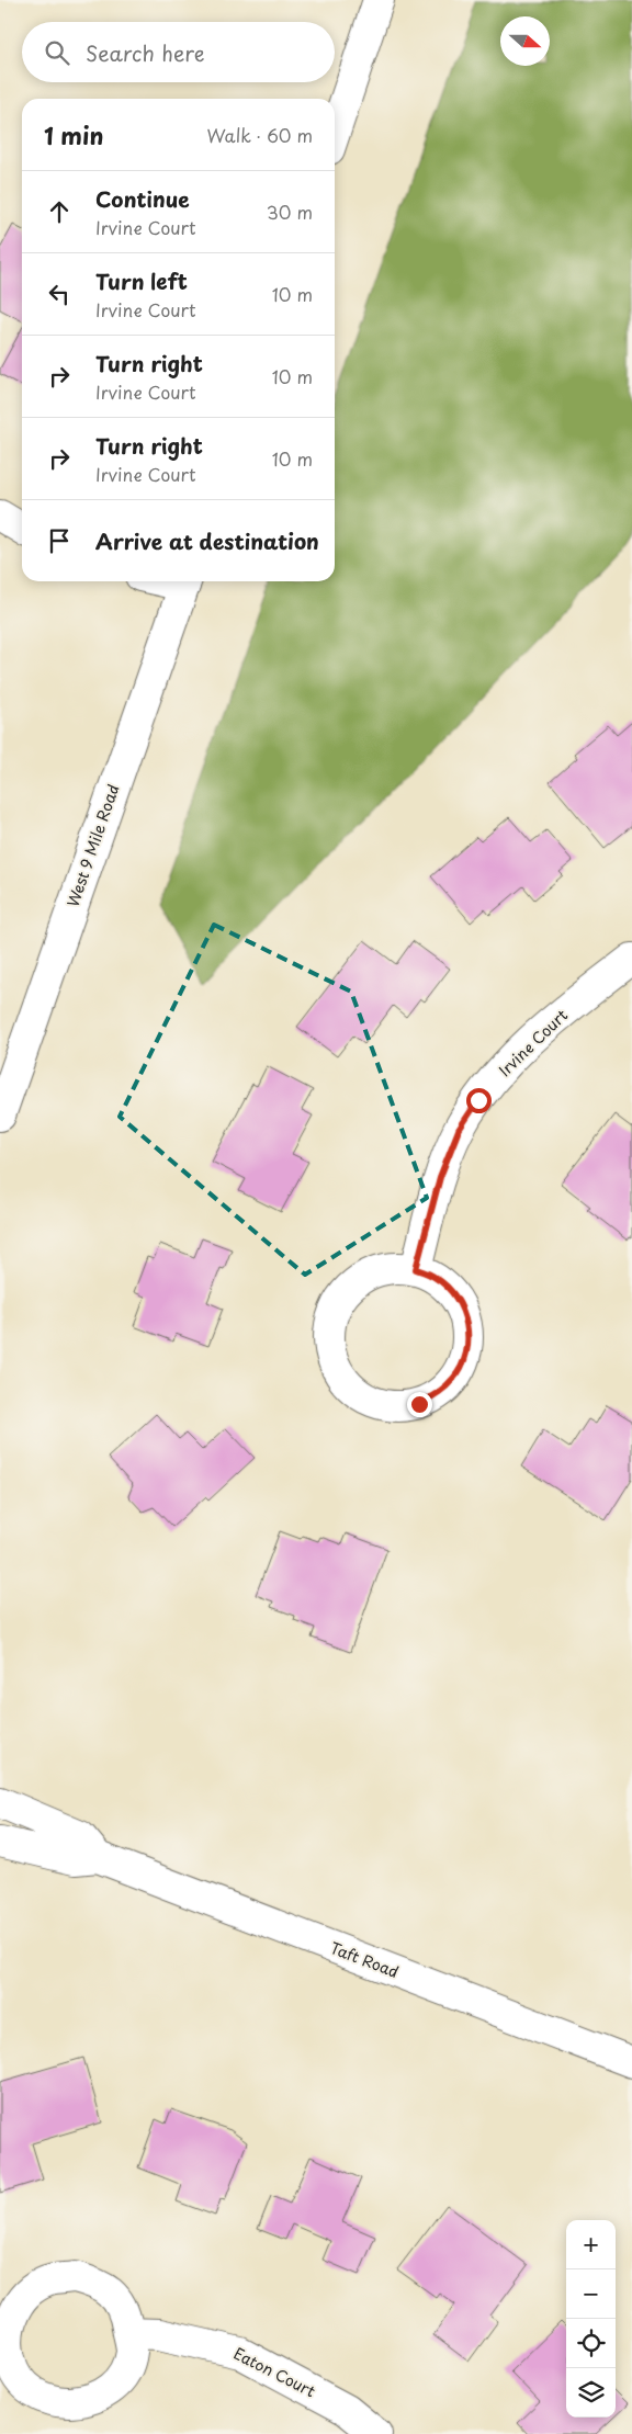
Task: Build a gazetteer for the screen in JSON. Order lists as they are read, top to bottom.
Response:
{
  "streets": {
    "street": [
      "West 9 Mile Road",
      "Irvine Court",
      "Taft Road",
      "Eaton Court"
    ]
  },
  "north": "right",
  "page": {
    "search": "Search here",
    "heading": ["1 min", "Walk · 60 m"],
    "list": [
      ["Continue", "Irvine Court", "30 m"],
      ["Turn left", "Irvine Court", "10 m"],
      ["Turn right", "Irvine Court", "10 m"],
      ["Turn right", "Irvine Court", "10 m"],
      "Arrive at destination"
    ],
    "map_buttons": ["+", "−"]
  }
}
